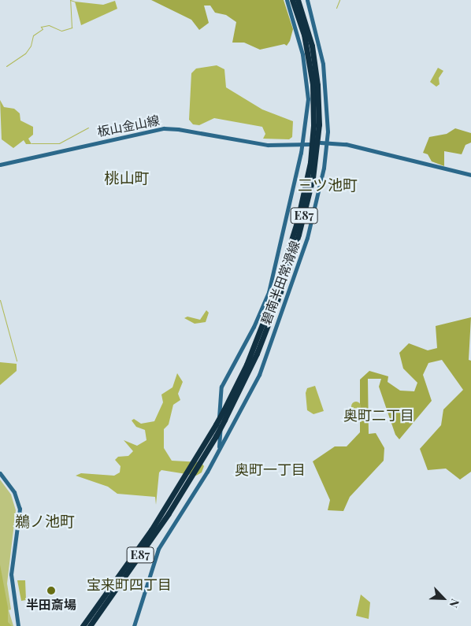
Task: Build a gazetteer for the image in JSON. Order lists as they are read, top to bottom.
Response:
{
  "streets": {
    "highway": ["E87"],
    "main road": ["板山金山線", "碧南半田常滑線"]
  },
  "crossings": [
    ["E87", "碧南半田常滑線"]
  ],
  "districts": [
    "桃山町",
    "三ツ池町",
    "奥町二丁目",
    "奥町一丁目",
    "鵜ノ池町",
    "宝来町四丁目"
  ],
  "places": ["半田斎場"],
  "north": "bottom right"
}
